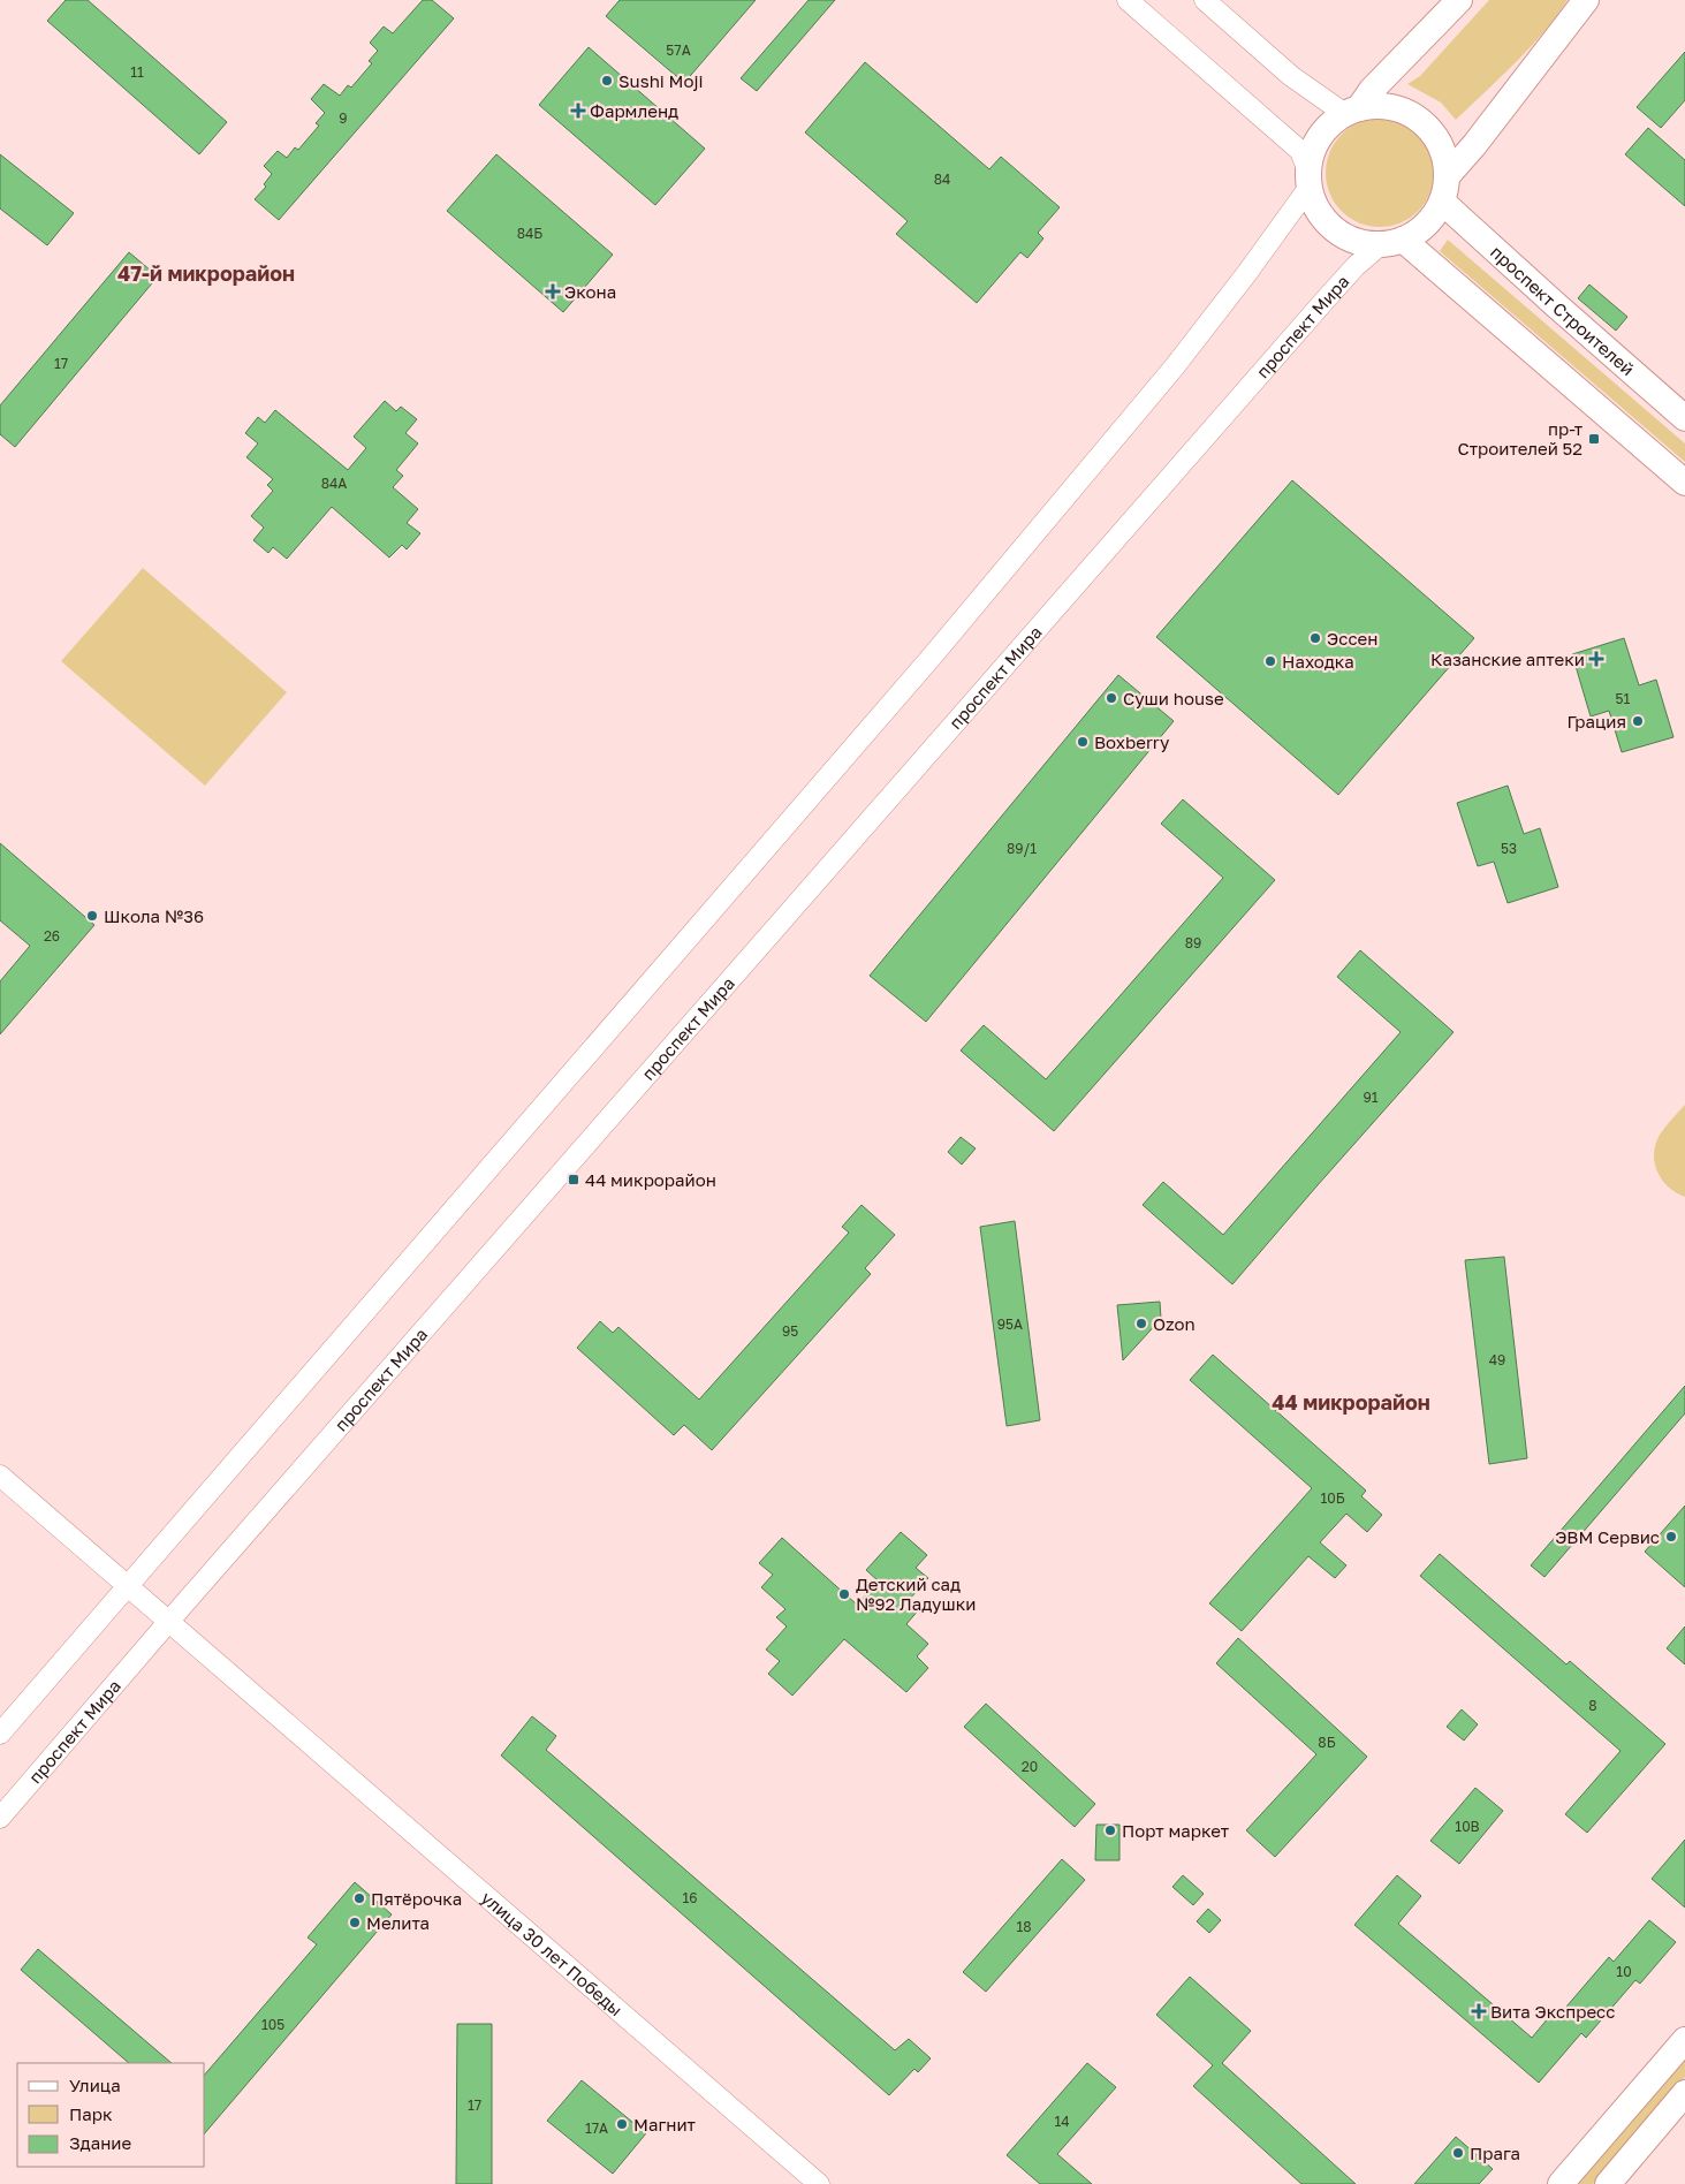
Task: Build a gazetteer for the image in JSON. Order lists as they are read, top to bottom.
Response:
{
  "streets": {
    "main road": ["проспект Строителей"],
    "street": ["проспект Мира", "улица 30 лет Победы"]
  },
  "crossings": [
    ["проспект Строителей", "проспект Мира"],
    ["проспект Мира", "улица 30 лет Победы"]
  ],
  "districts": ["47-й микрорайон", "44 микрорайон"],
  "places": {
    "other": [
      "Sushi Moji",
      "Эссен",
      "Находка",
      "Суши house",
      "Грация",
      "Boxberry",
      "Школа №36",
      "Ozon",
      "ЭВМ Сервис",
      "Детский сад №92 Ладушки",
      "Порт маркет",
      "Пятёрочка",
      "Мелита",
      "Магнит",
      "Прага"
    ],
    "health": [
      "Фармленд",
      "Экона",
      "Казанские аптеки",
      "Вита Экспресс"
    ],
    "transit": ["пр-т Строителей 52", "44 микрорайон"]
  },
  "house_numbers": [
    "57А",
    "11",
    "9",
    "84",
    "84Б",
    "17",
    "84А",
    "51",
    "89/1",
    "53",
    "26",
    "89",
    "91",
    "95А",
    "95",
    "49",
    "10Б",
    "8",
    "8Б",
    "20",
    "10В",
    "16",
    "18",
    "10",
    "105",
    "17",
    "14",
    "17А"
  ],
  "legend": ["Улица", "Парк", "Здание"]
}
